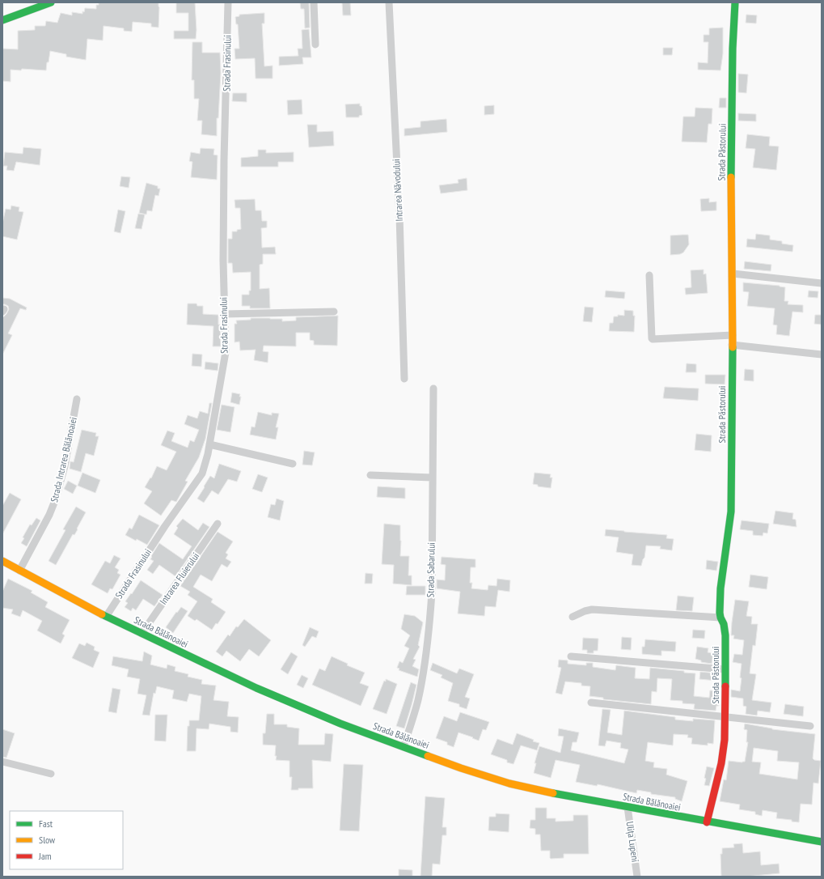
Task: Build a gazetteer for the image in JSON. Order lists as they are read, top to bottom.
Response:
{
  "streets": {
    "main road": ["Strada Păstorului", "Strada Bălănoaiei"],
    "street": [
      "Strada Frasinului",
      "Intrarea Năvodului",
      "Strada Intrarea Bălănoaiei",
      "Strada Sabarului",
      "Intrarea Fluierului",
      "Ulița Lupeni"
    ]
  },
  "crossings": [
    ["Strada Frasinului", "Strada Bălănoaiei"],
    ["Strada Păstorului", "Strada Bălănoaiei"],
    ["Strada Intrarea Bălănoaiei", "Strada Bălănoaiei"],
    ["Strada Sabarului", "Strada Bălănoaiei"],
    ["Intrarea Fluierului", "Strada Bălănoaiei"],
    ["Strada Bălănoaiei", "Ulița Lupeni"]
  ],
  "legend": ["Fast", "Slow", "Jam"]
}
